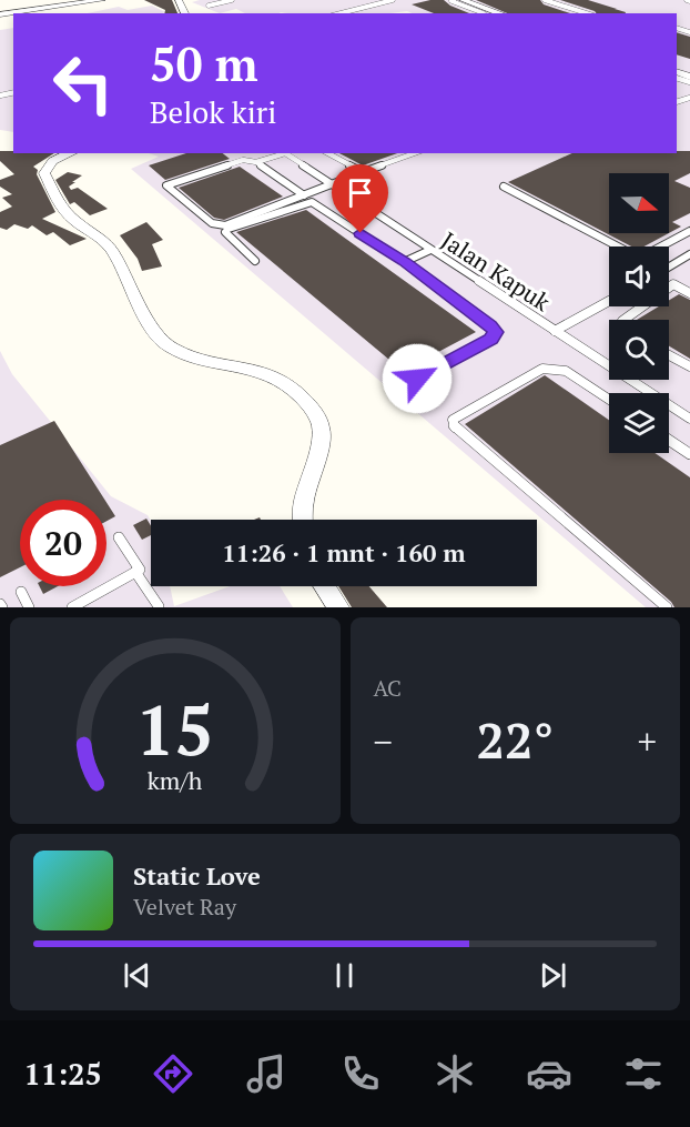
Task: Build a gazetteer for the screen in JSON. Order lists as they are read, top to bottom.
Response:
{
  "streets": {
    "lane": ["Jalan Kapuk"]
  },
  "north": "right",
  "page": {
    "turn": ["50 m", "Belok kiri"],
    "limit": "20",
    "trip": "11:26 · 1 mnt · 160 m",
    "tile": "AC",
    "heat": ["−", "22°", "+"],
    "song": ["Static Love", "Velvet Ray"],
    "tabs": "11:25",
    "gauge": ["15", "km/h"]
  }
}
